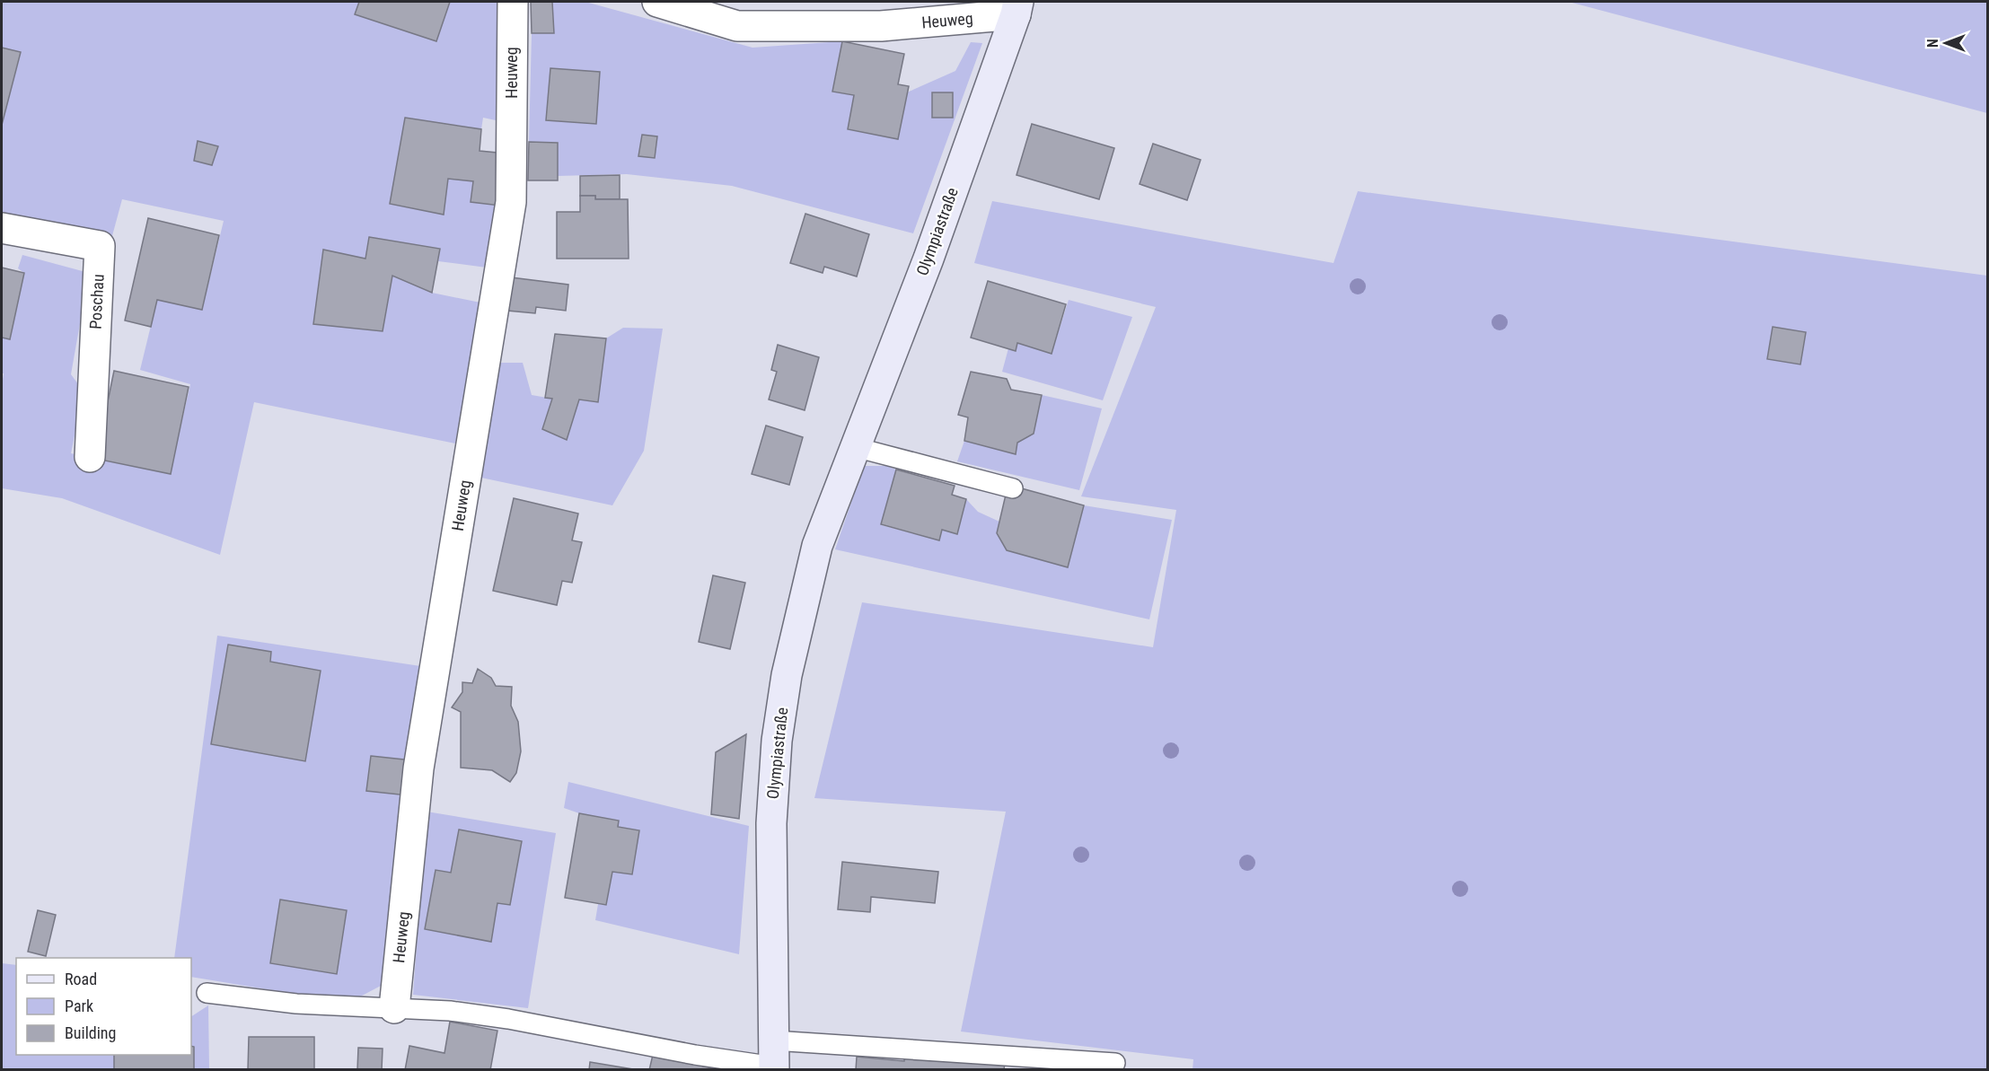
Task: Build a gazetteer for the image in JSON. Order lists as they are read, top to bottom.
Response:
{
  "streets": {
    "main road": ["Olympiastraße"],
    "street": ["Heuweg", "Poschau"]
  },
  "crossings": [
    ["Heuweg", "Olympiastraße"]
  ],
  "legend": ["Road", "Park", "Building"],
  "north": "left"
}
